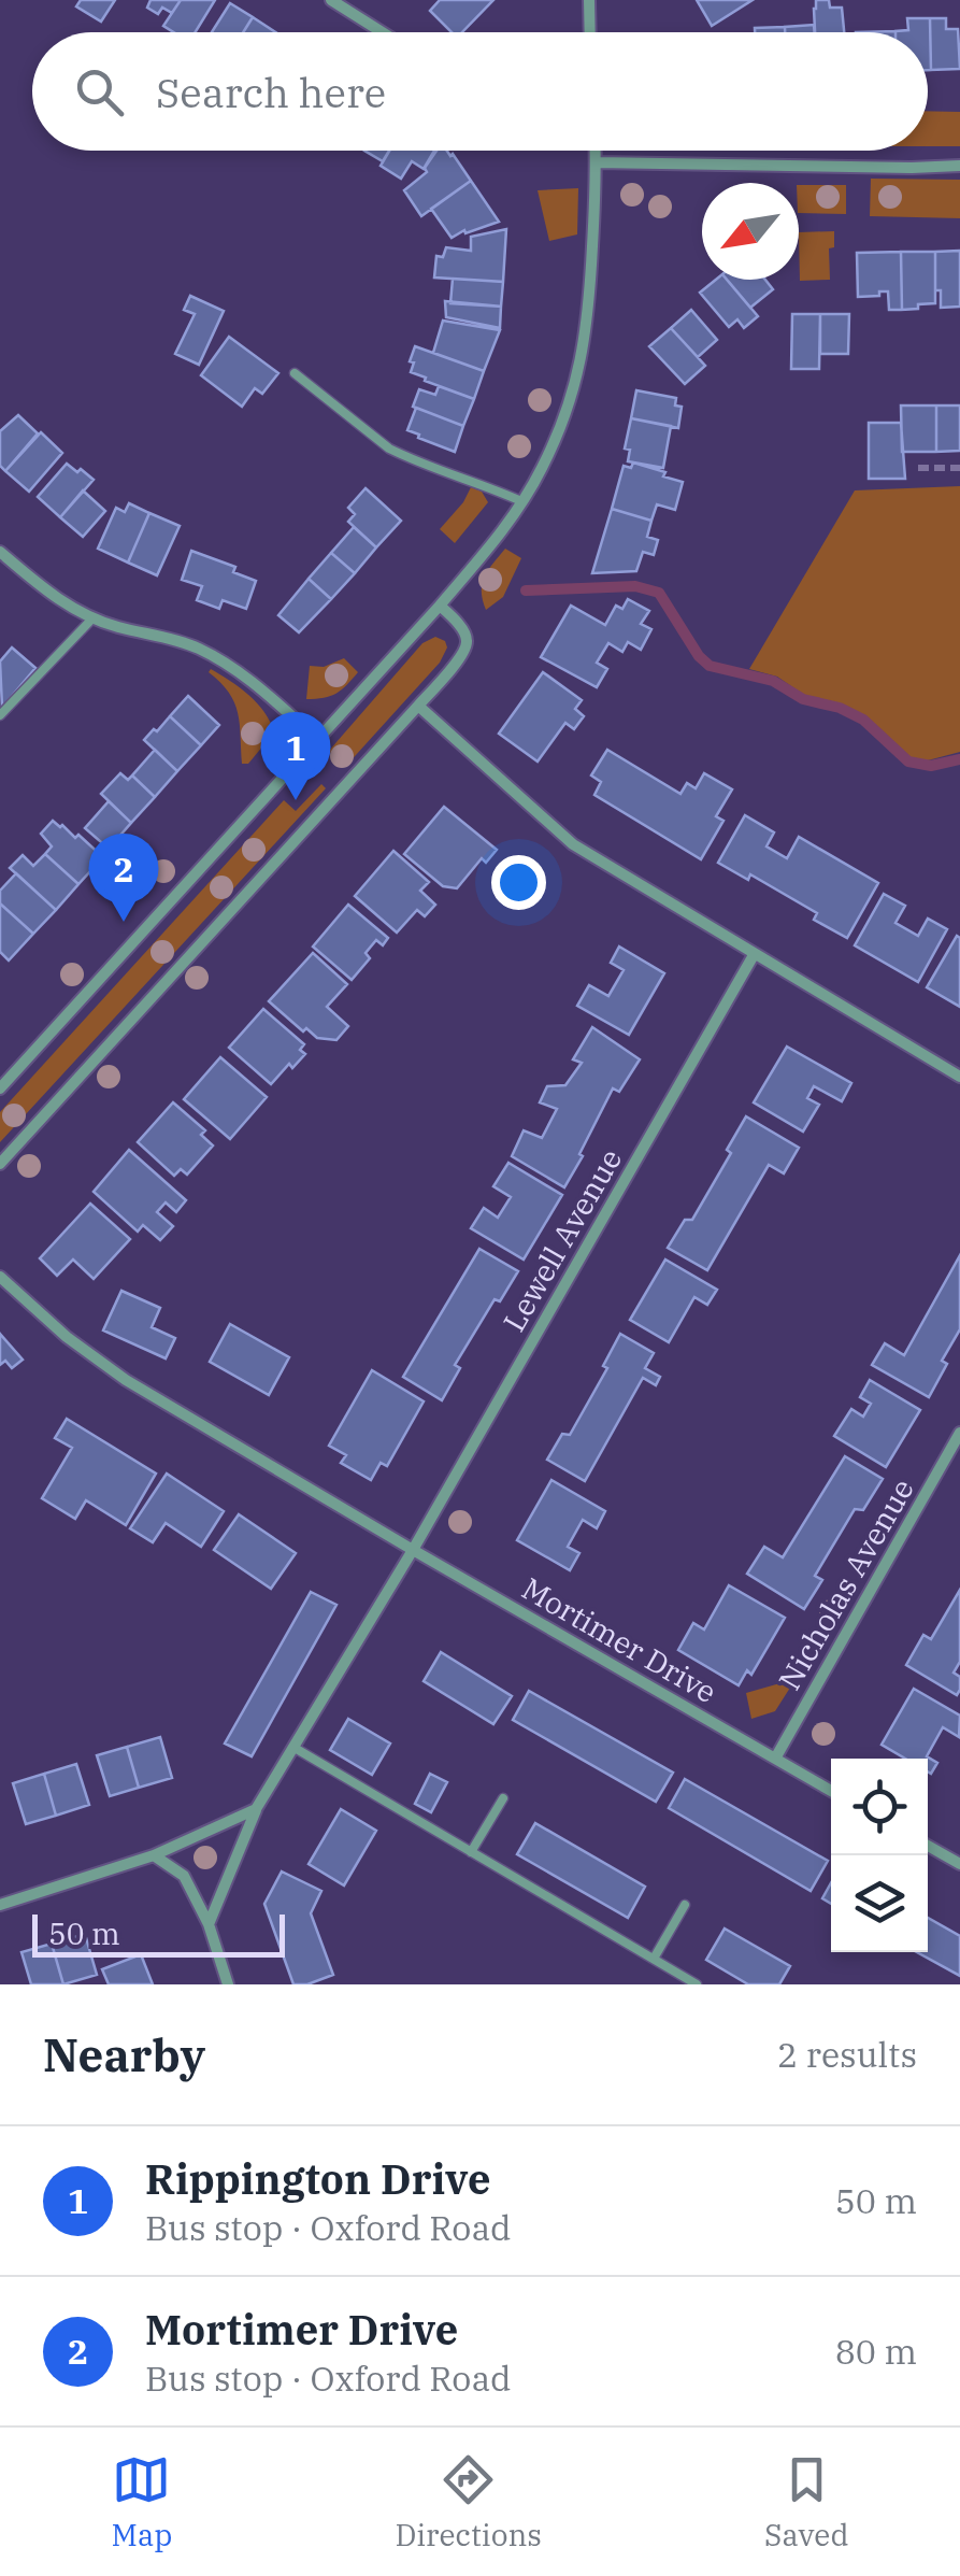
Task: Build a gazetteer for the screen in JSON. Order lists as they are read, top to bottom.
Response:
{
  "streets": {
    "street": ["Lewell Avenue", "Nicholas Avenue", "Mortimer Drive"]
  },
  "crossings": [
    ["Lewell Avenue", "Mortimer Drive"],
    ["Nicholas Avenue", "Mortimer Drive"]
  ],
  "scale_bar": "50 m",
  "north": "bottom left",
  "page": {
    "search": "Search here",
    "pins": ["1", "2"],
    "scale": "50 m",
    "heading": ["Nearby", "2 results"],
    "list": [
      {
        "mark": "1",
        "name": "Rippington Drive",
        "note": "Bus stop · Oxford Road",
        "value": "50 m"
      },
      {
        "mark": "2",
        "name": "Mortimer Drive",
        "note": "Bus stop · Oxford Road",
        "value": "80 m"
      }
    ],
    "nav": ["Map", "Directions", "Saved"]
  }
}
